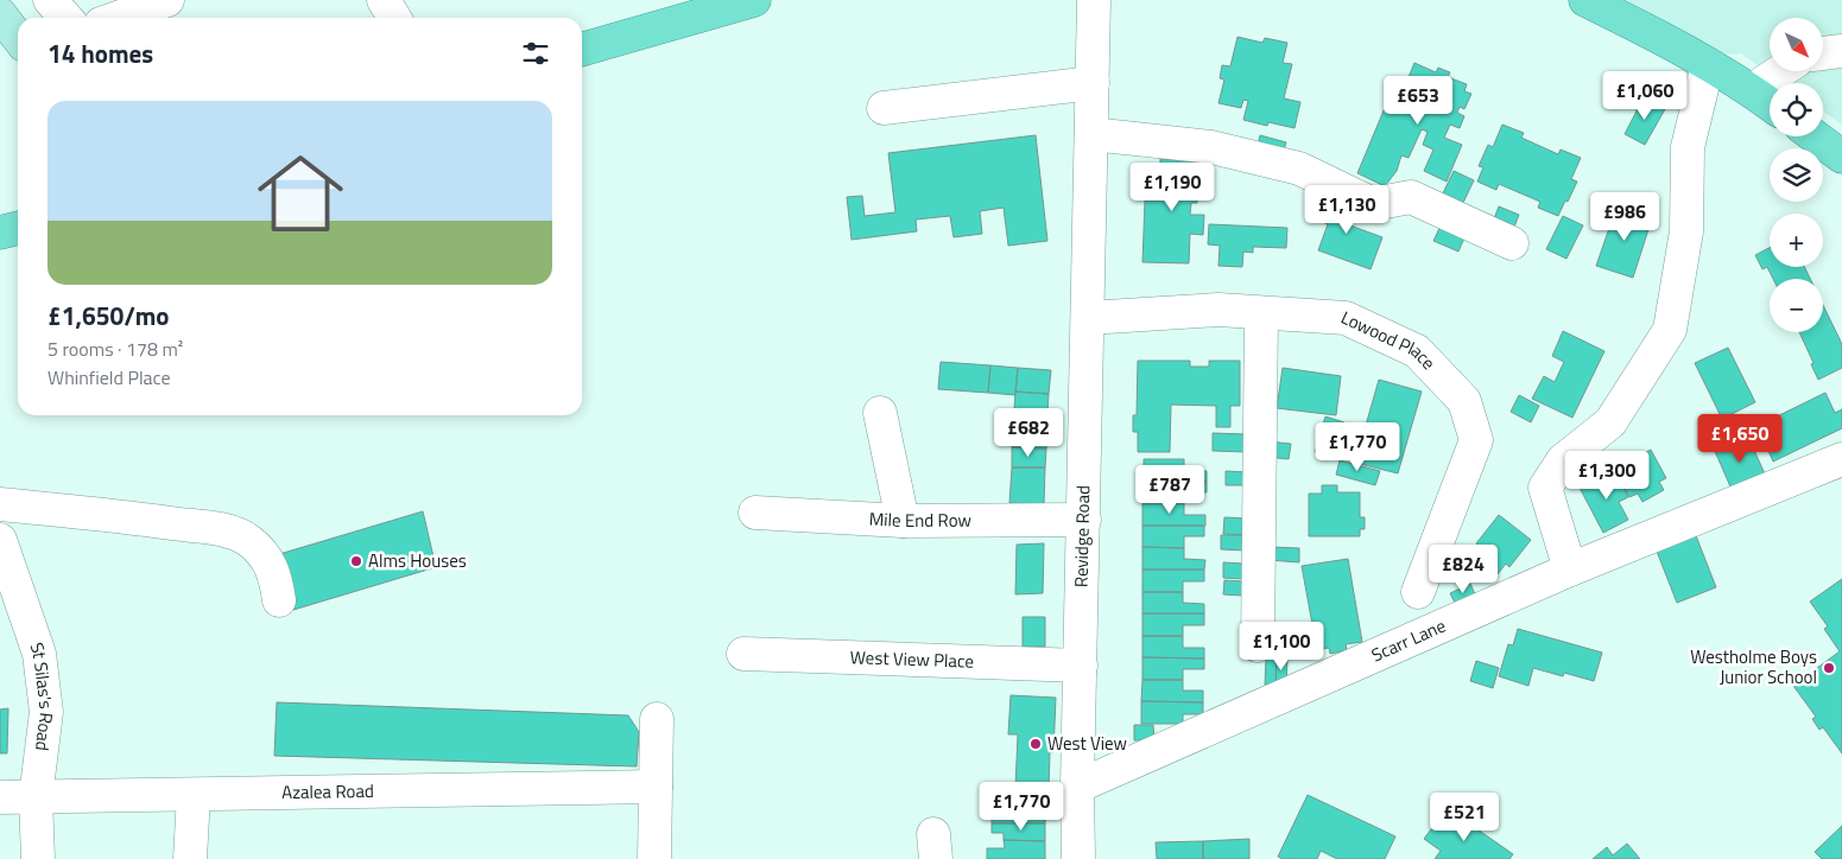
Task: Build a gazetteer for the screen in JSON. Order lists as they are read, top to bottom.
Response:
{
  "streets": {
    "street": [
      "Lowood Place",
      "Mile End Row",
      "Revidge Road",
      "Scarr Lane",
      "West View Place",
      "St Silas's Road",
      "Azalea Road"
    ]
  },
  "crossings": [
    ["Lowood Place", "Revidge Road"],
    ["Mile End Row", "Revidge Road"],
    ["Revidge Road", "Scarr Lane"],
    ["Revidge Road", "West View Place"],
    ["St Silas's Road", "Azalea Road"]
  ],
  "places": ["Alms Houses", "Westholme Boys Junior School", "West View"],
  "north": "bottom right",
  "page": {
    "map_buttons": ["+", "−"],
    "heading": "14 homes",
    "price": [
      "£1,060",
      "£653",
      "£1,190",
      "£1,130",
      "£986",
      "£682",
      "£1,650",
      "£1,770",
      "£1,300",
      "£787",
      "£824",
      "£1,100",
      "£1,770",
      "£521"
    ],
    "list": [
      {
        "name": "£1,650/mo",
        "note": "5 rooms · 178 m² · Whinfield Place"
      }
    ]
  }
}
